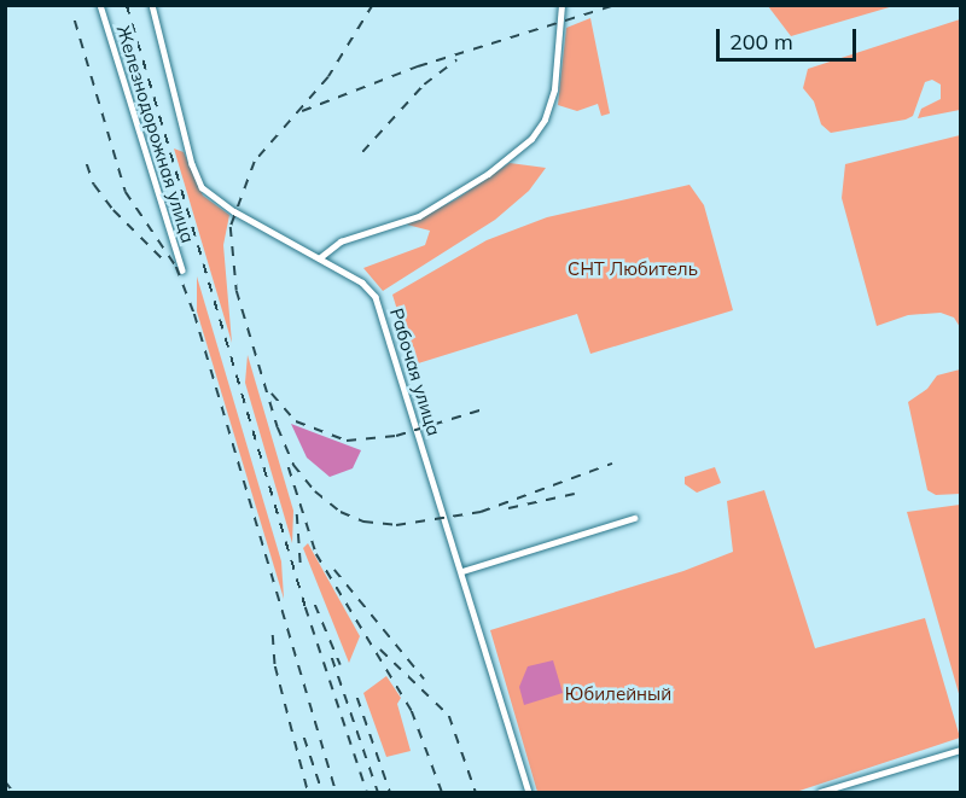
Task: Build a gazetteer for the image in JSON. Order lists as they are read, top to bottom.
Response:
{
  "streets": {
    "street": ["Железнодорожная улица", "Рабочая улица"]
  },
  "parks": ["СНТ Любитель", "Юбилейный"],
  "scale_bar": "200 m"
}
